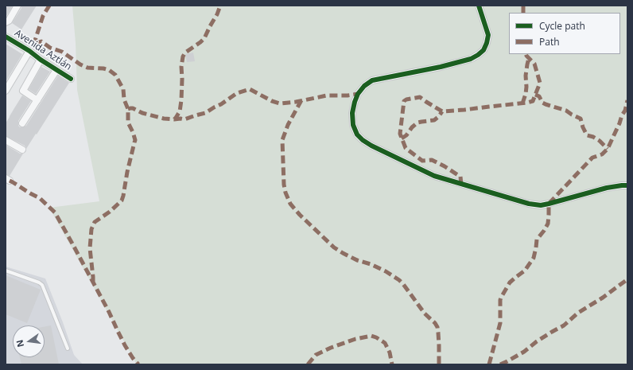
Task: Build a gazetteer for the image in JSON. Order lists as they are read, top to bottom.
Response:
{
  "streets": {
    "street": ["Avenida Aztlán"]
  },
  "legend": ["Cycle path", "Path"],
  "north": "left"
}
